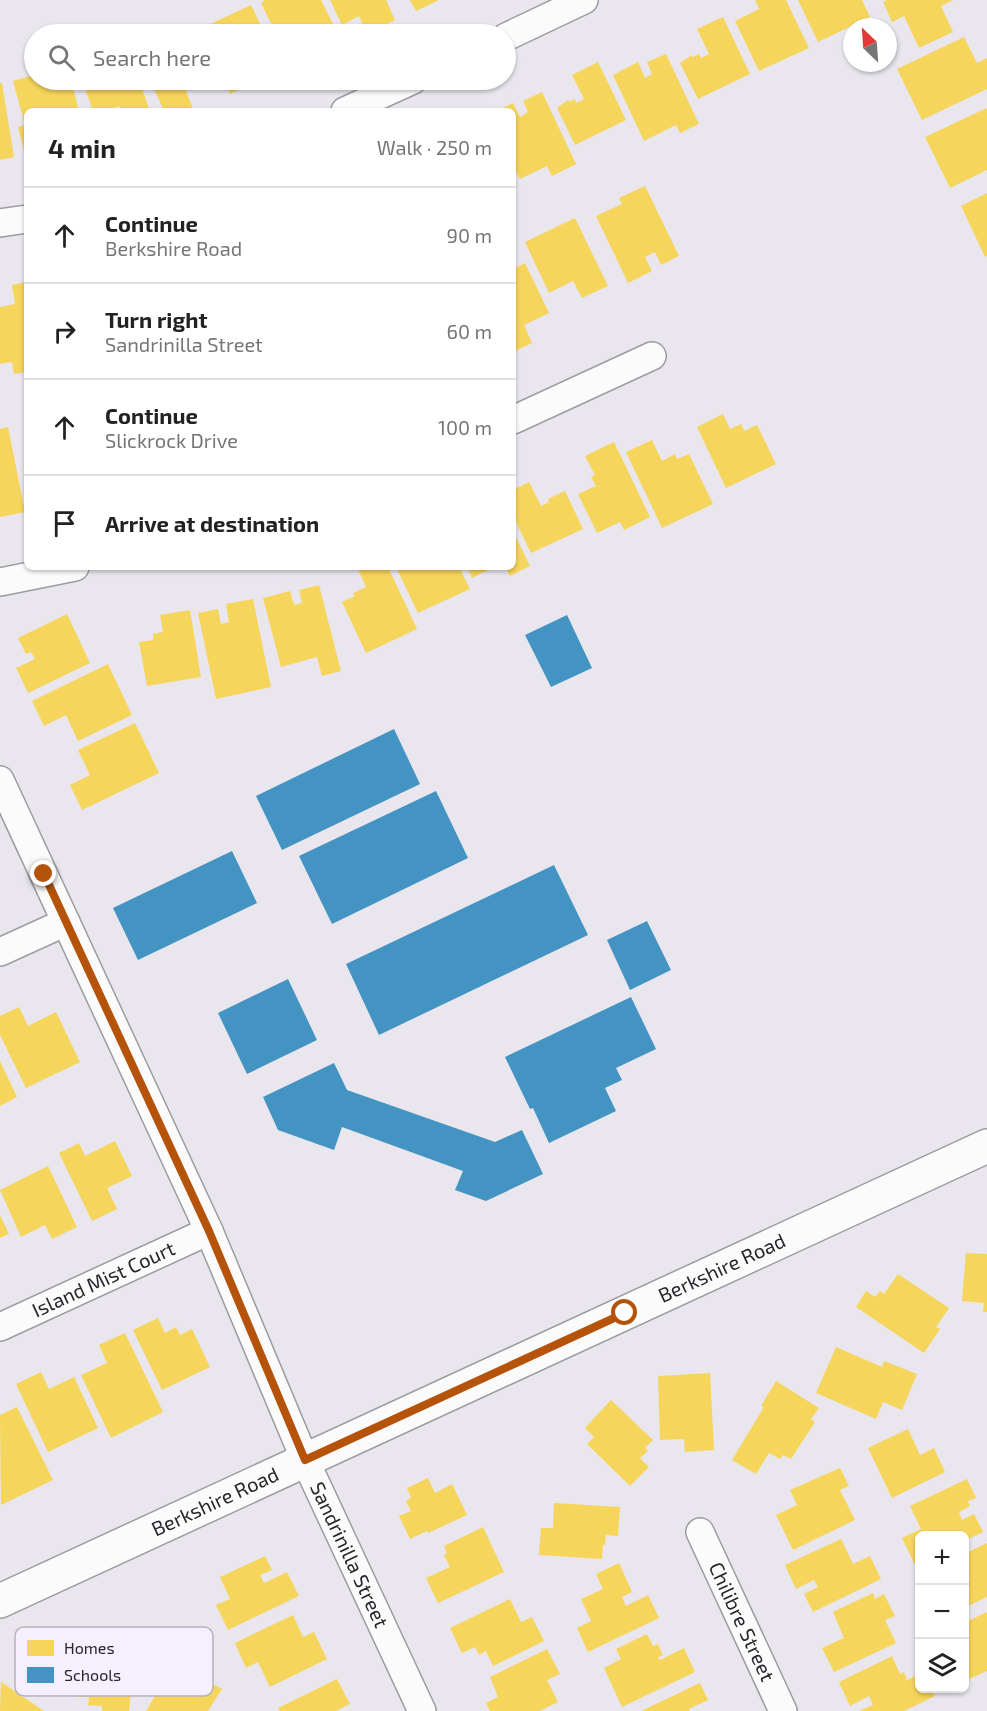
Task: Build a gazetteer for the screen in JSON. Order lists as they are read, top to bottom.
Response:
{
  "streets": {
    "street": [
      "Berkshire Road",
      "Island Mist Court",
      "Sandrinilla Street",
      "Chilibre Street"
    ]
  },
  "crossings": [
    ["Berkshire Road", "Sandrinilla Street"],
    ["Island Mist Court", "Sandrinilla Street"]
  ],
  "legend": ["Homes", "Schools"],
  "north": "top left",
  "page": {
    "search": "Search here",
    "heading": ["4 min", "Walk · 250 m"],
    "list": [
      ["Continue", "Berkshire Road", "90 m"],
      ["Turn right", "Sandrinilla Street", "60 m"],
      ["Continue", "Slickrock Drive", "100 m"],
      "Arrive at destination"
    ],
    "map_buttons": ["+", "−"]
  }
}
